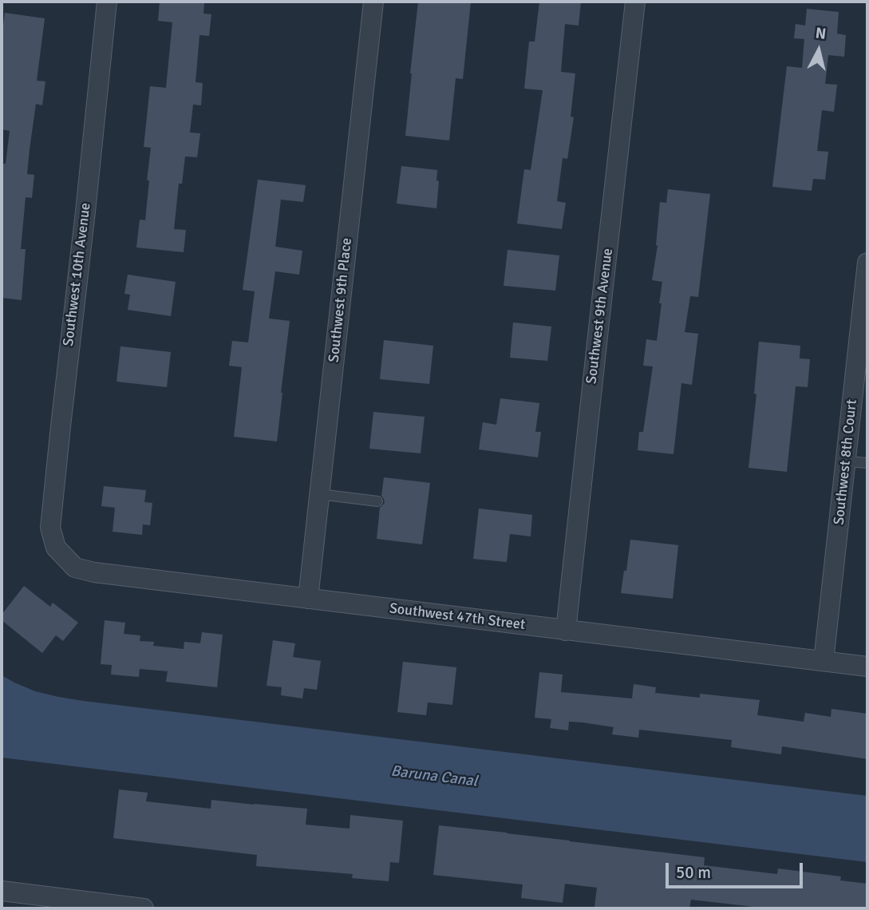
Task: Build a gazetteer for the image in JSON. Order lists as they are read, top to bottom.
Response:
{
  "streets": {
    "street": [
      "Southwest 10th Avenue",
      "Southwest 9th Place",
      "Southwest 9th Avenue",
      "Southwest 8th Court",
      "Southwest 47th Street"
    ]
  },
  "crossings": [
    ["Southwest 10th Avenue", "Southwest 47th Street"],
    ["Southwest 9th Place", "Southwest 47th Street"],
    ["Southwest 9th Avenue", "Southwest 47th Street"],
    ["Southwest 8th Court", "Southwest 47th Street"]
  ],
  "water": ["Baruna Canal"],
  "scale_bar": "50 m",
  "north": "top"
}
